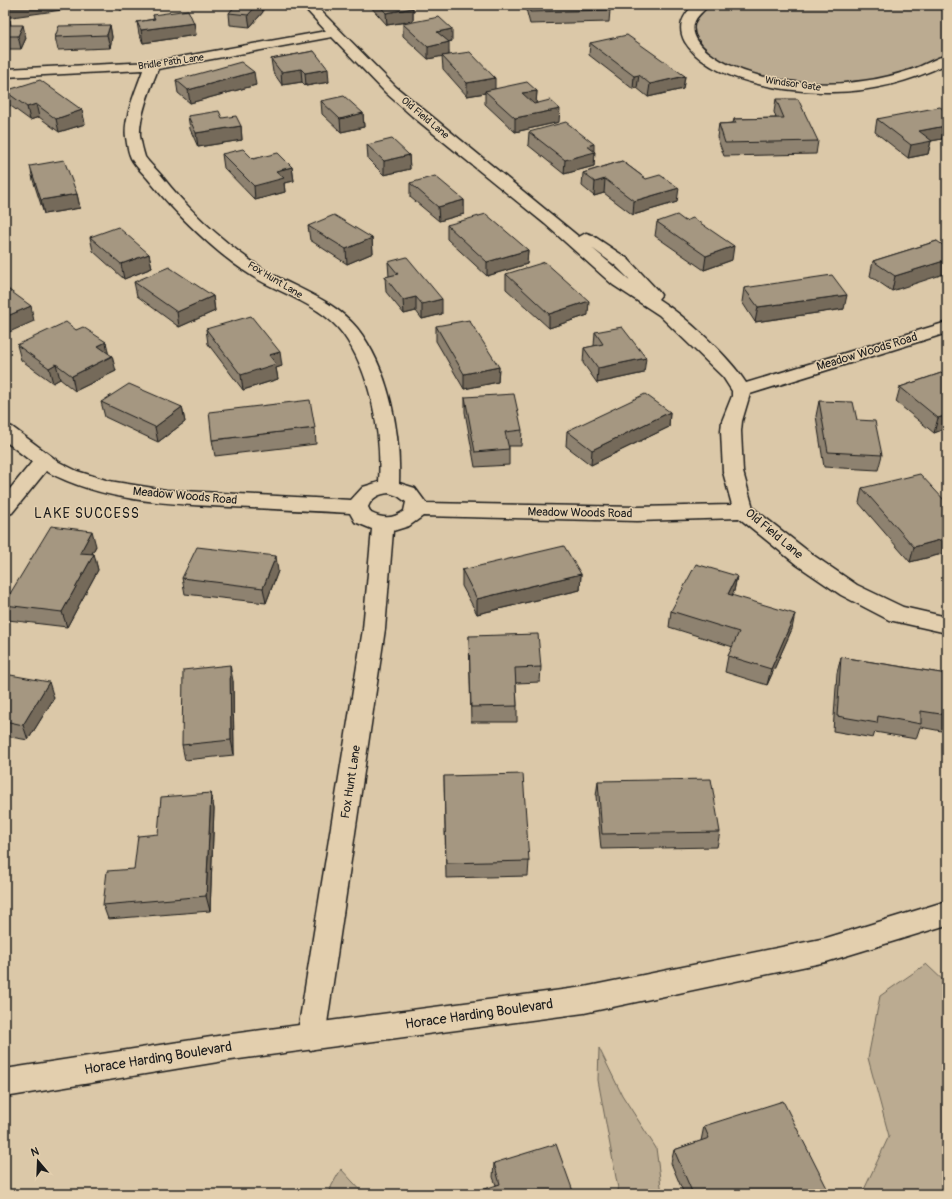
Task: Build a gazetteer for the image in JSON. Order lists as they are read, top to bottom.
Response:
{
  "streets": {
    "street": [
      "Bridle Path Lane",
      "Windsor Gate",
      "Old Field Lane",
      "Fox Hunt Lane",
      "Meadow Woods Road",
      "Horace Harding Boulevard"
    ]
  },
  "crossings": [
    ["Bridle Path Lane", "Old Field Lane"],
    ["Bridle Path Lane", "Fox Hunt Lane"],
    ["Old Field Lane", "Meadow Woods Road"],
    ["Fox Hunt Lane", "Meadow Woods Road"],
    ["Fox Hunt Lane", "Horace Harding Boulevard"]
  ],
  "districts": ["LAKE SUCCESS"],
  "north": "top"
}
